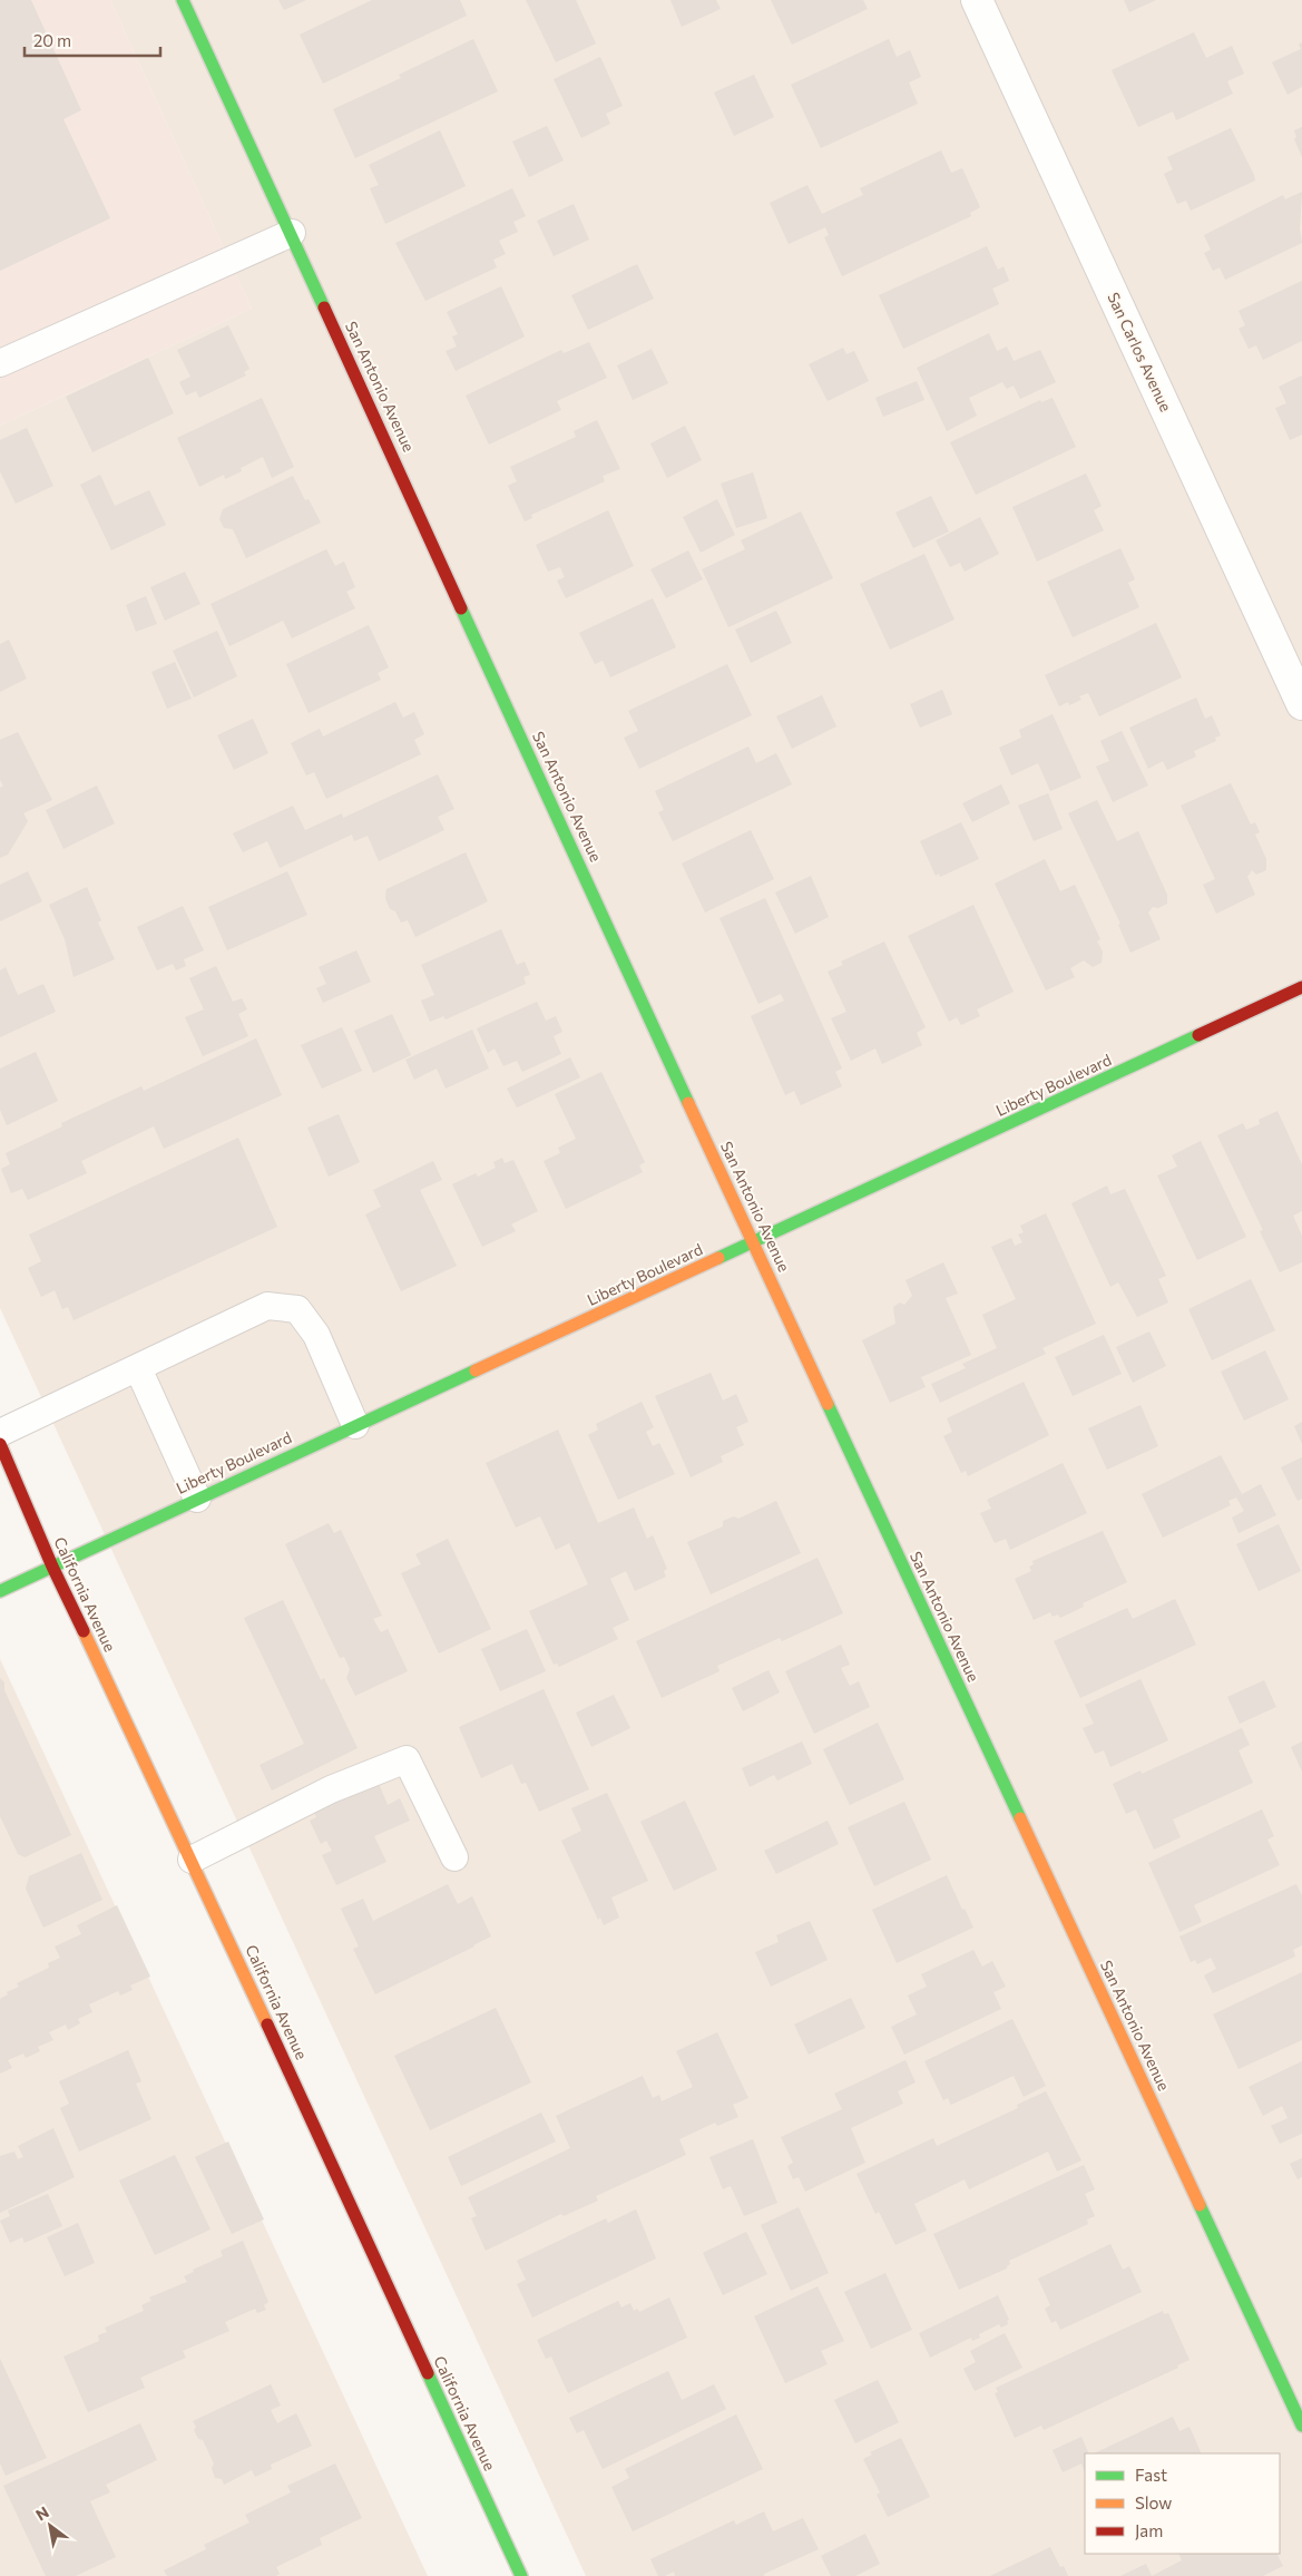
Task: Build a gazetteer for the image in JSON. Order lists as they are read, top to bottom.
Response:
{
  "streets": {
    "street": [
      "San Carlos Avenue",
      "San Antonio Avenue",
      "Liberty Boulevard",
      "California Avenue"
    ]
  },
  "crossings": [
    ["San Antonio Avenue", "Liberty Boulevard"],
    ["Liberty Boulevard", "California Avenue"]
  ],
  "legend": ["Fast", "Slow", "Jam"],
  "scale_bar": "20 m",
  "north": "top left"
}
